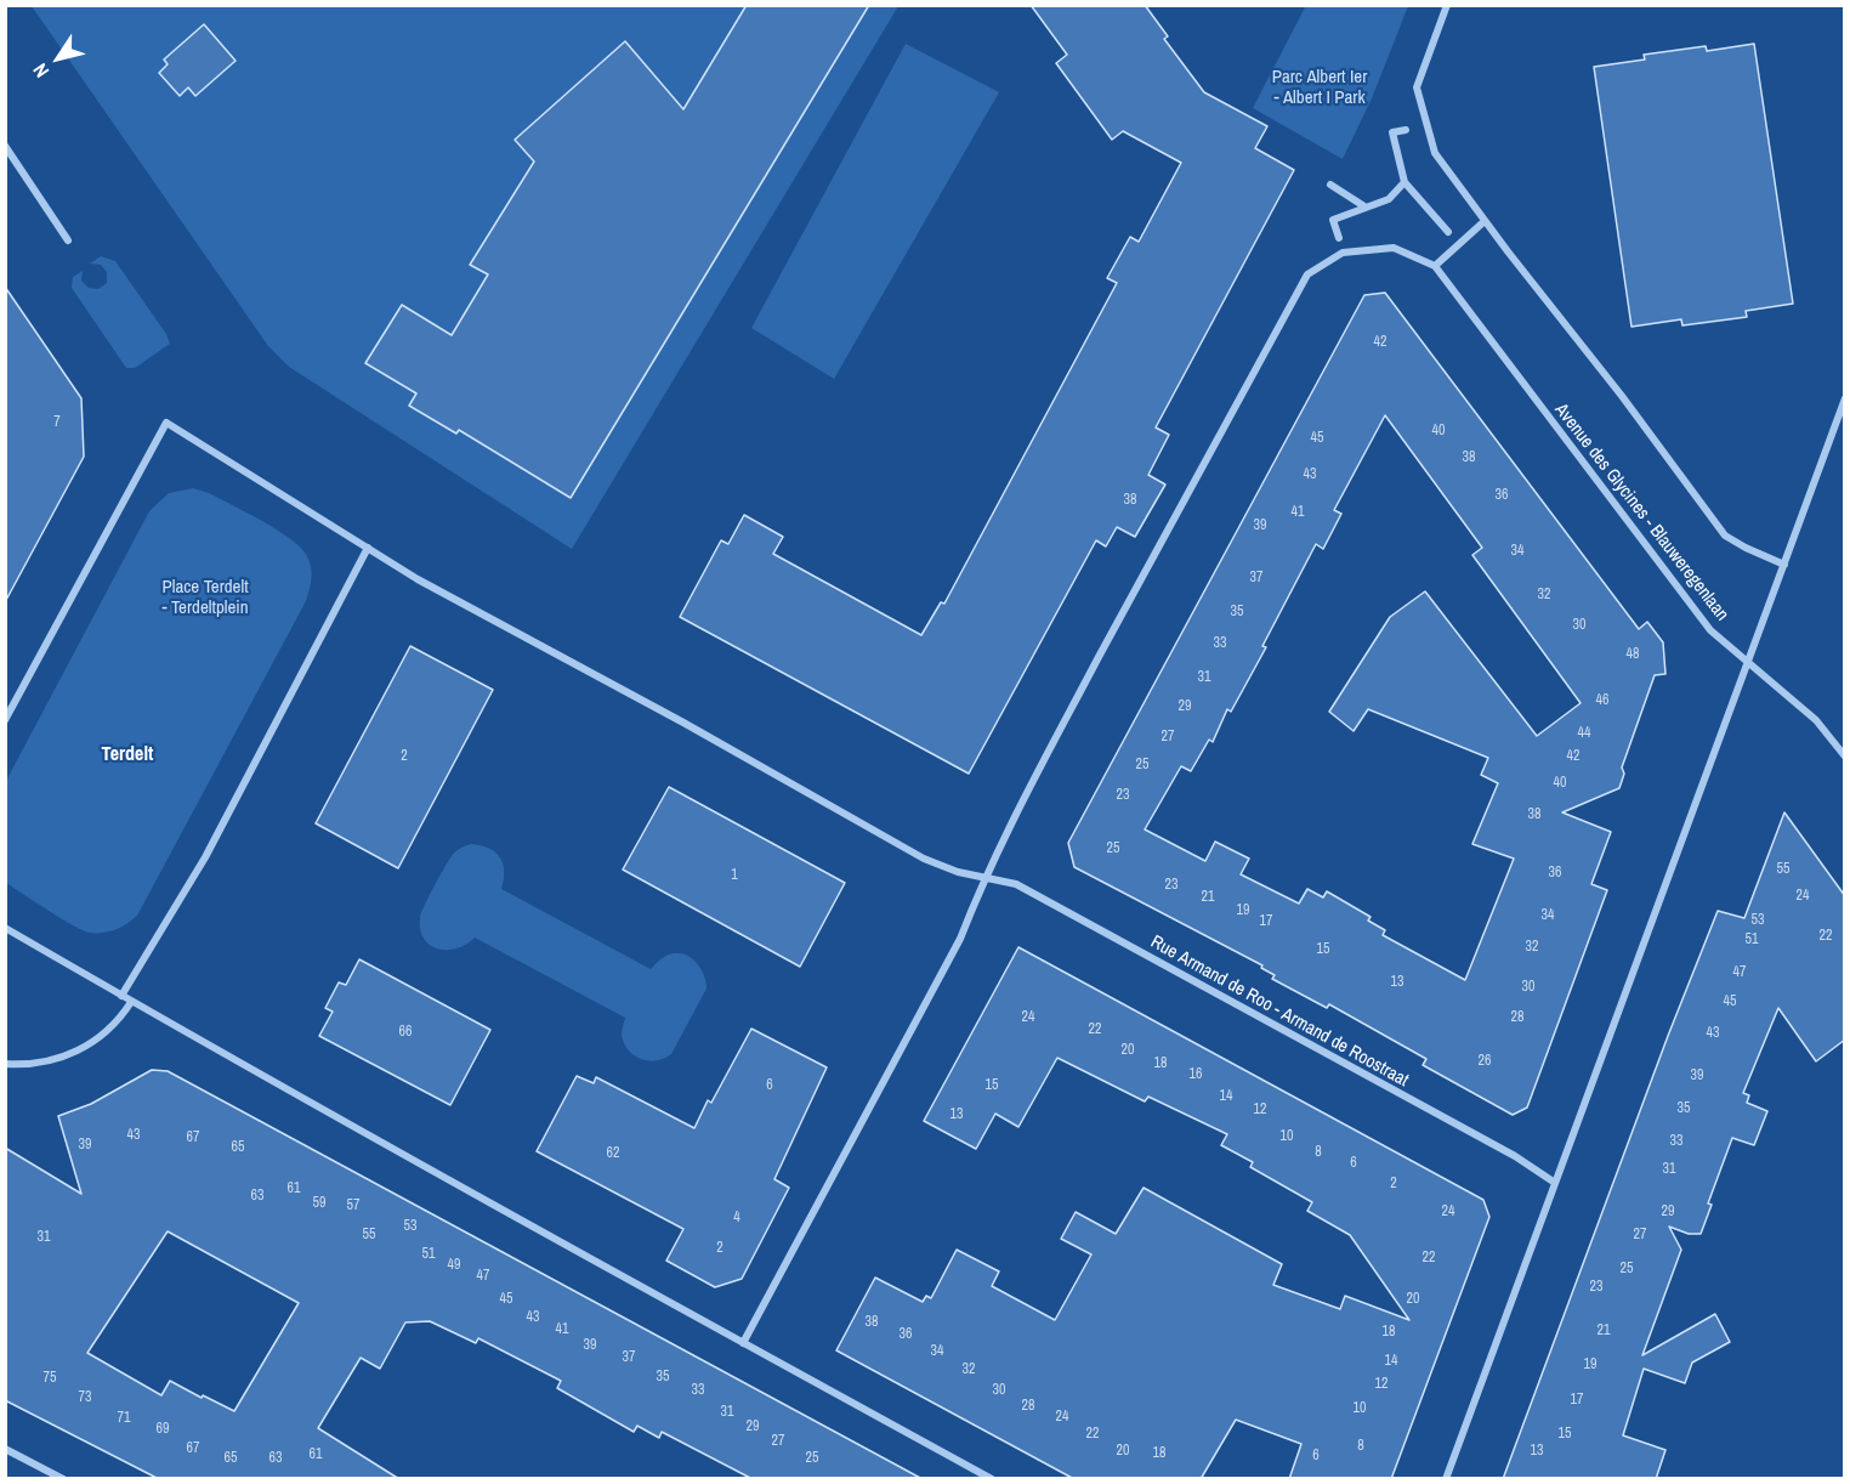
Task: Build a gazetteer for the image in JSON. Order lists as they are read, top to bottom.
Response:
{
  "streets": {
    "street": ["Avenue des Glycines - Blauweregenlaan", "Rue Armand de Roo - Armand de Roostraat"]
  },
  "districts": ["Terdelt"],
  "parks": ["Parc Albert Ier - Albert I Park", "Place Terdelt - Terdeltplein"],
  "house_numbers": [
    "42",
    "7",
    "40",
    "45",
    "38",
    "43",
    "36",
    "38",
    "41",
    "39",
    "34",
    "37",
    "32",
    "35",
    "30",
    "33",
    "48",
    "31",
    "46",
    "29",
    "44",
    "27",
    "2",
    "42",
    "25",
    "40",
    "23",
    "38",
    "25",
    "55",
    "36",
    "1",
    "23",
    "24",
    "21",
    "19",
    "34",
    "53",
    "17",
    "22",
    "51",
    "32",
    "15",
    "47",
    "13",
    "30",
    "45",
    "24",
    "28",
    "22",
    "66",
    "43",
    "20",
    "26",
    "18",
    "16",
    "39",
    "6",
    "15",
    "14",
    "35",
    "12",
    "13",
    "43",
    "10",
    "67",
    "33",
    "39",
    "65",
    "8",
    "62",
    "6",
    "31",
    "2",
    "61",
    "63",
    "59",
    "57",
    "24",
    "29",
    "4",
    "53",
    "55",
    "27",
    "31",
    "2",
    "51",
    "22",
    "49",
    "25",
    "47",
    "23",
    "45",
    "20",
    "43",
    "38",
    "41",
    "21",
    "18",
    "36",
    "39",
    "34",
    "37",
    "14",
    "19",
    "32",
    "35",
    "75",
    "12",
    "33",
    "30",
    "73",
    "17",
    "28",
    "10",
    "31",
    "24",
    "71",
    "29",
    "69",
    "22",
    "15",
    "27",
    "8",
    "67",
    "20",
    "13",
    "18",
    "61",
    "6",
    "65",
    "63",
    "25"
  ],
  "north": "bottom left"
}
